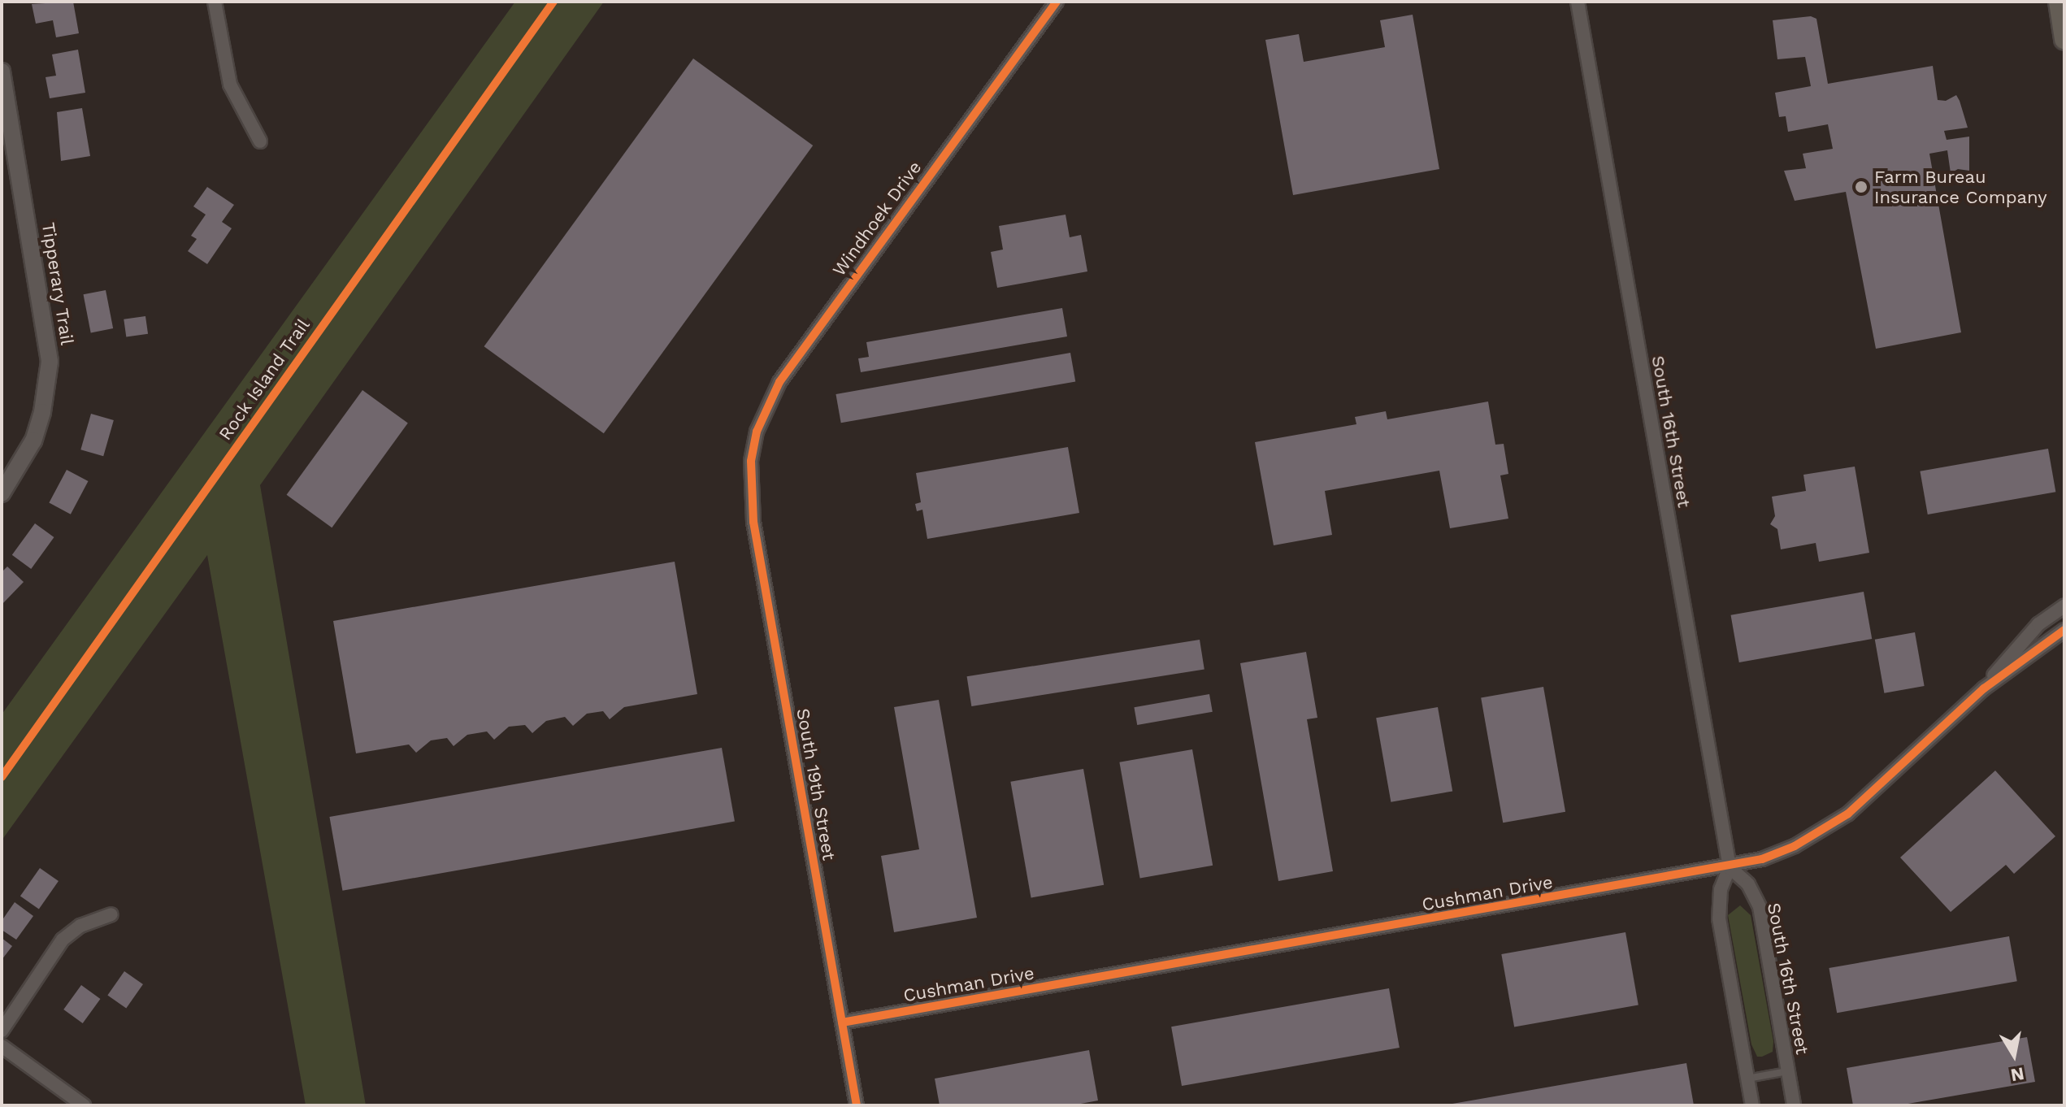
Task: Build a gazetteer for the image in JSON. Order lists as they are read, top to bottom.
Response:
{
  "streets": {
    "street": [
      "Windhoek Drive",
      "Tipperary Trail",
      "South 16th Street",
      "South 19th Street",
      "Cushman Drive"
    ],
    "cycle path": ["Rock Island Trail"]
  },
  "crossings": [
    ["Windhoek Drive", "South 19th Street"],
    ["South 16th Street", "Cushman Drive"],
    ["South 19th Street", "Cushman Drive"]
  ],
  "places": ["Farm Bureau Insurance Company"],
  "north": "bottom"
}
